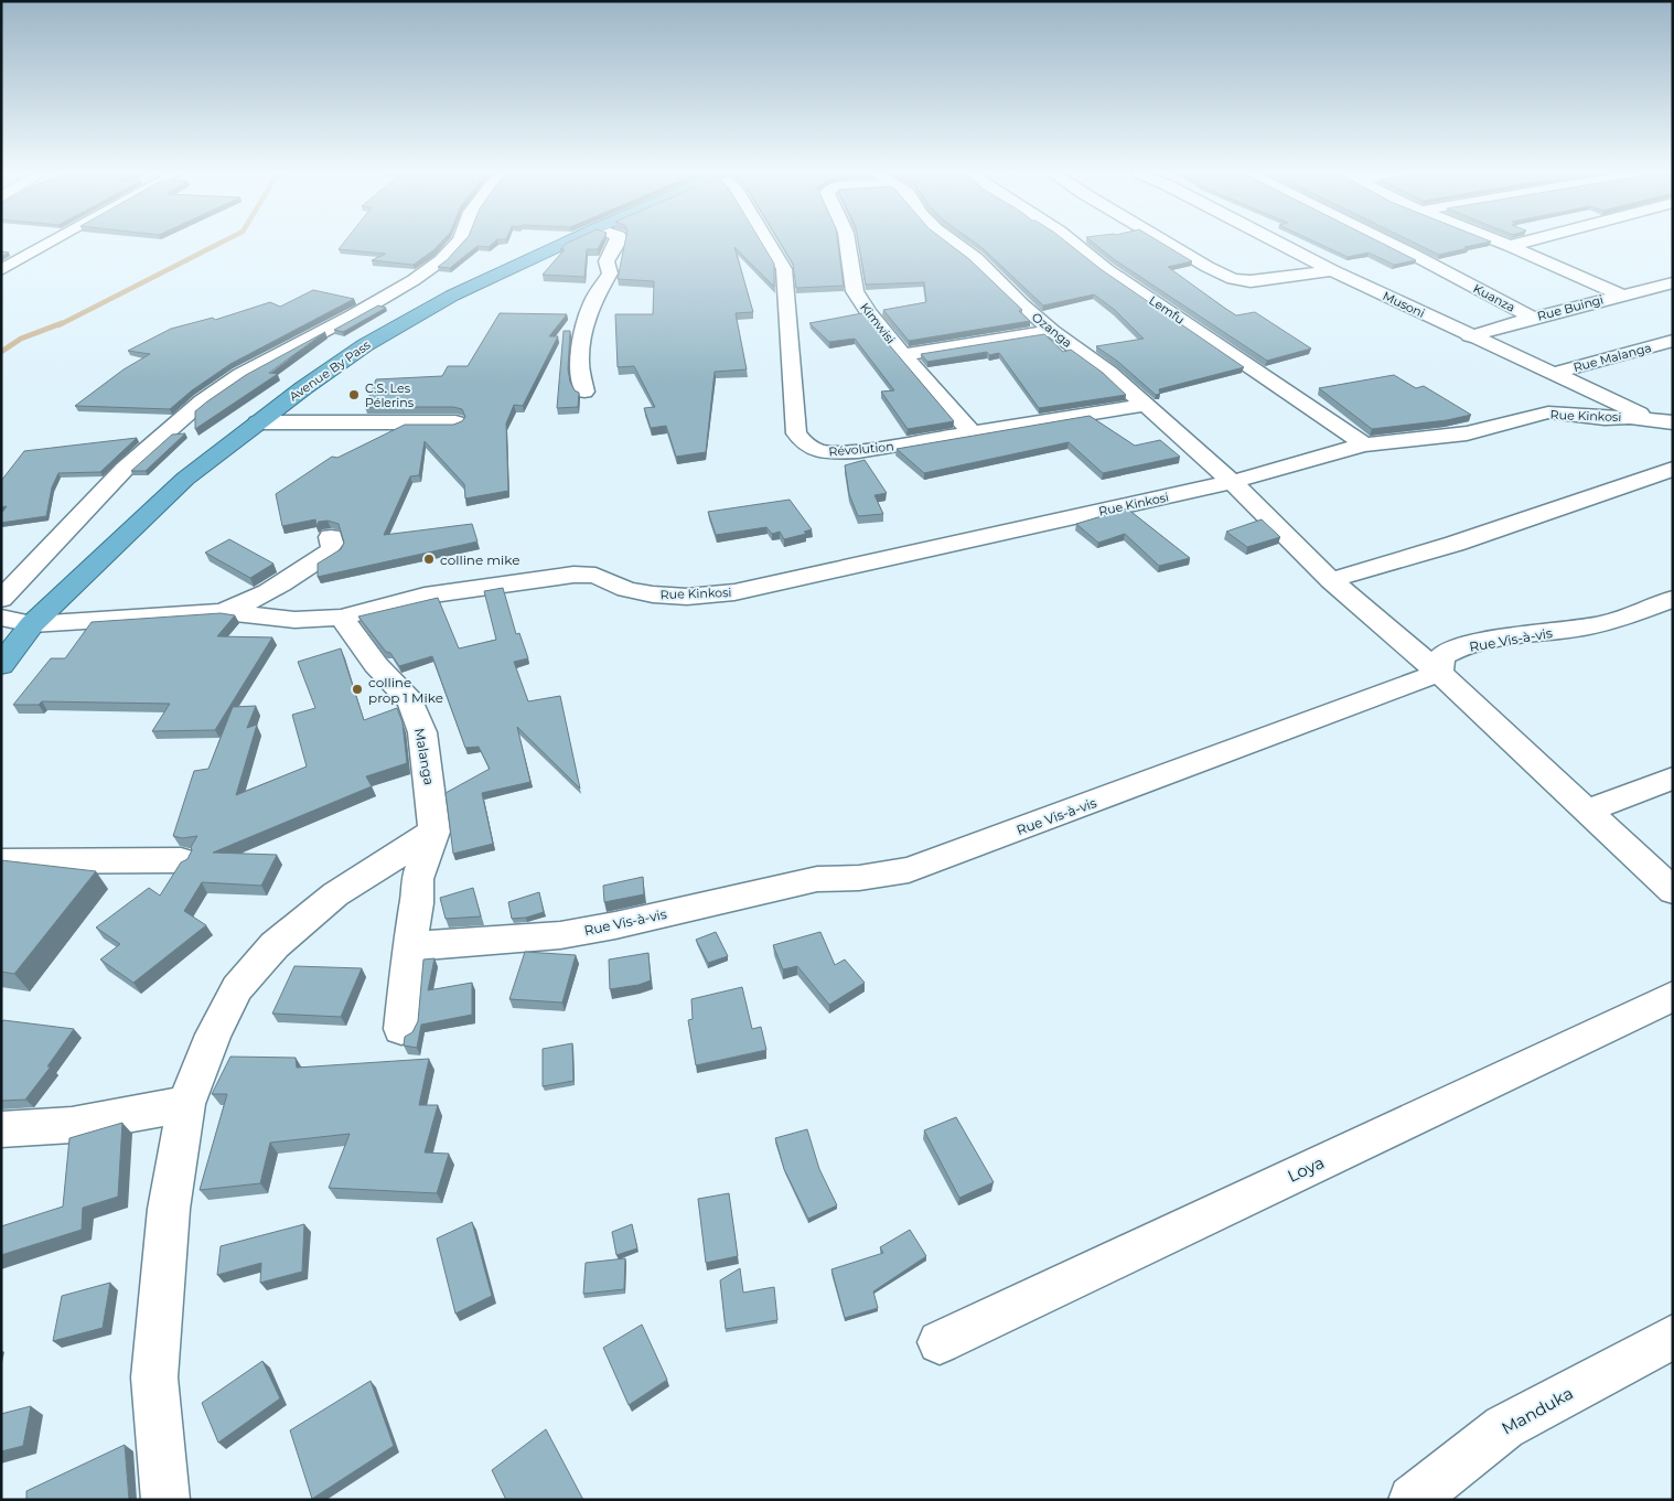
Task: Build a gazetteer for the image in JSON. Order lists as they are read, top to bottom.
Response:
{
  "streets": {
    "highway": ["Avenue By Pass"],
    "street": [
      "Kuanza",
      "Musoni",
      "Rue Buingi",
      "Lemfu",
      "Kimwisi",
      "Ozanga",
      "Rue Malanga",
      "Rue Kinkosi",
      "Révolution",
      "Rue Vis-à-vis",
      "Malanga",
      "Loya",
      "Manduka"
    ]
  },
  "crossings": [
    ["Kuanza", "Rue Buingi"],
    ["Musoni", "Rue Buingi"],
    ["Musoni", "Rue Malanga"],
    ["Musoni", "Rue Kinkosi"],
    ["Lemfu", "Rue Kinkosi"],
    ["Kimwisi", "Révolution"],
    ["Ozanga", "Rue Kinkosi"],
    ["Ozanga", "Révolution"],
    ["Ozanga", "Rue Vis-à-vis"],
    ["Rue Vis-à-vis", "Malanga"]
  ],
  "places": ["C.S. Les Pélerins", "colline mike", "colline prop 1 Mike"]
}
